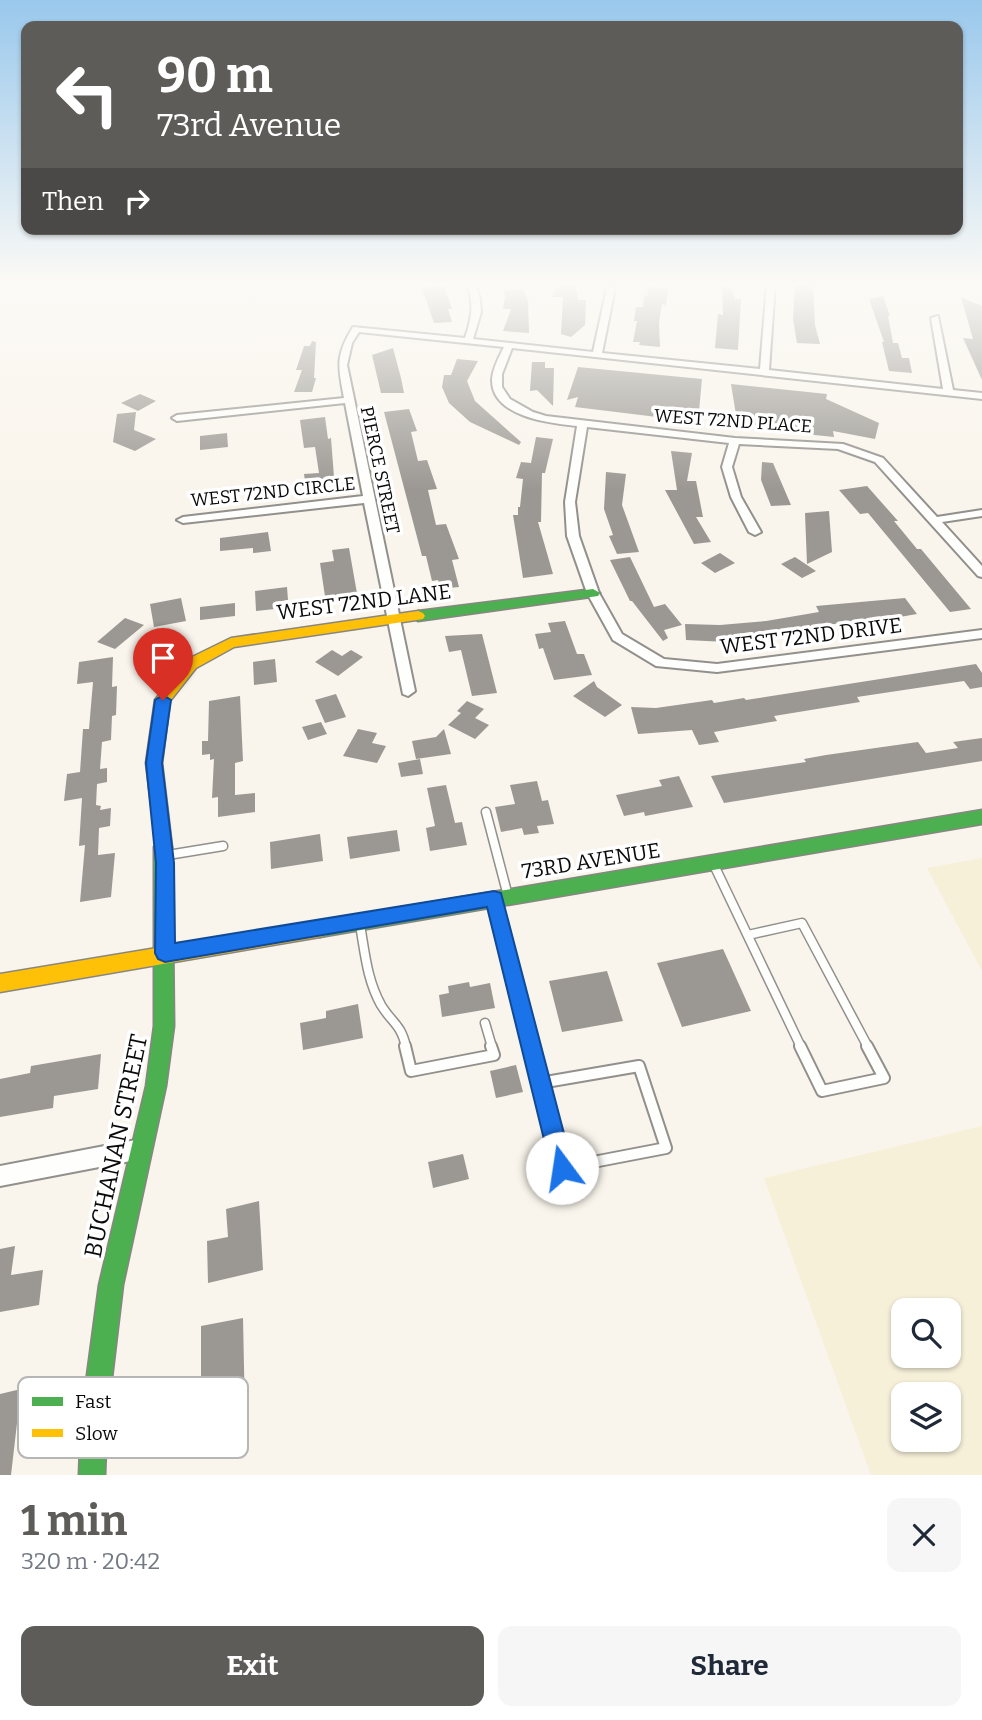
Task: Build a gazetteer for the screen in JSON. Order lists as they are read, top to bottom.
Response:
{
  "streets": {
    "street": [
      "WEST 72ND PLACE",
      "PIERCE STREET",
      "WEST 72ND CIRCLE",
      "WEST 72ND LANE",
      "WEST 72ND DRIVE",
      "73RD AVENUE",
      "BUCHANAN STREET"
    ]
  },
  "crossings": [
    ["WEST 72ND PLACE", "WEST 72ND DRIVE"],
    ["PIERCE STREET", "WEST 72ND CIRCLE"],
    ["PIERCE STREET", "WEST 72ND LANE"],
    ["WEST 72ND LANE", "WEST 72ND DRIVE"],
    ["WEST 72ND LANE", "BUCHANAN STREET"],
    ["73RD AVENUE", "BUCHANAN STREET"]
  ],
  "legend": ["Fast", "Slow"],
  "page": {
    "turn": ["90 m", "73rd Avenue"],
    "then": "Then",
    "heading": ["1 min", "320 m · 20:42"],
    "buttons": ["Exit", "Share"]
  }
}
